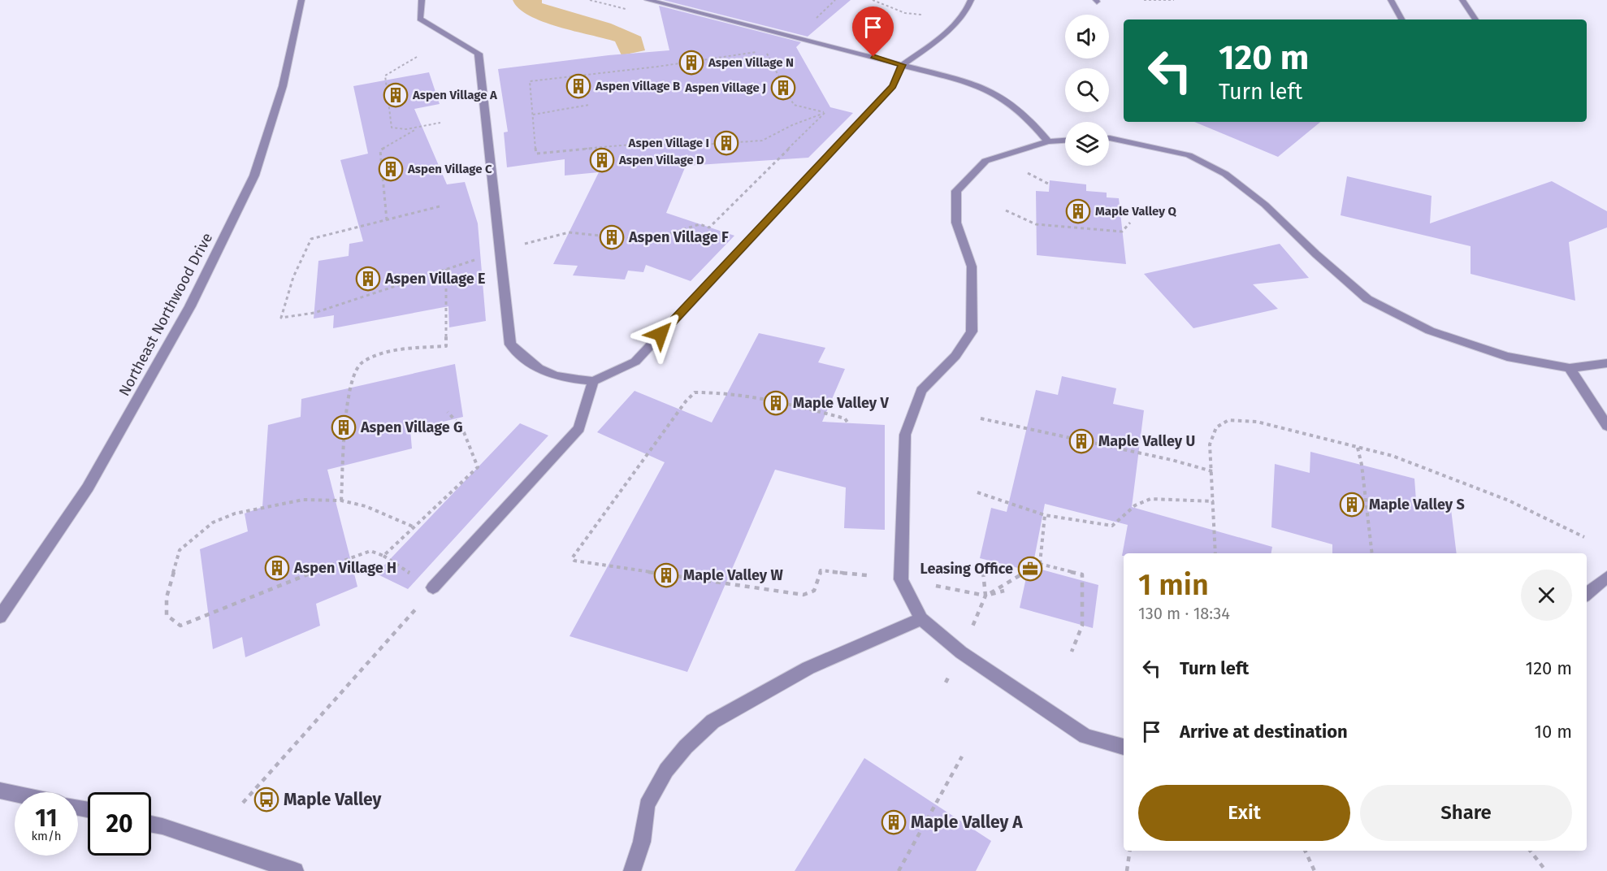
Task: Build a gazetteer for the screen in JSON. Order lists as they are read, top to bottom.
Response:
{
  "streets": {
    "street": ["Northeast Northwood Drive"]
  },
  "places": {
    "building": [
      "Aspen Village N",
      "Aspen Village B",
      "Aspen Village J",
      "Aspen Village A",
      "Aspen Village I",
      "Aspen Village D",
      "Aspen Village C",
      "Maple Valley Q",
      "Aspen Village F",
      "Aspen Village E",
      "Maple Valley V",
      "Aspen Village G",
      "Maple Valley U",
      "Maple Valley S",
      "Aspen Village H",
      "Maple Valley W",
      "Maple Valley A"
    ],
    "office": ["Leasing Office"],
    "bus stop": ["Maple Valley"]
  },
  "page": {
    "turn": ["120 m", "Turn left"],
    "heading": ["1 min", "130 m · 18:34"],
    "list": [
      {
        "name": "Turn left",
        "value": "120 m"
      },
      {
        "name": "Arrive at destination",
        "value": "10 m"
      }
    ],
    "buttons": ["Exit", "Share"],
    "speed": "11 km/h",
    "limit": "20"
  }
}
